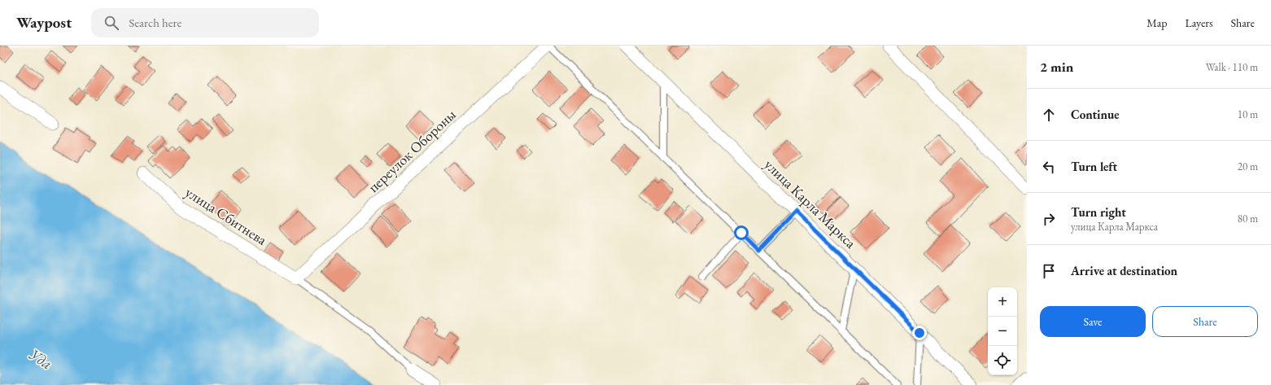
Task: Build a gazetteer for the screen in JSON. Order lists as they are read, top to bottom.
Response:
{
  "streets": {
    "street": ["переулок Обороны", "улица Карла Маркса", "улица Сбитнева"]
  },
  "crossings": [
    ["переулок Обороны", "улица Сбитнева"]
  ],
  "water": ["Уда"],
  "page": {
    "header": "Waypost",
    "search": "Search here",
    "nav": ["Map", "Layers", "Share"],
    "heading": ["2 min", "Walk · 110 m"],
    "list": [
      ["Continue", "10 m"],
      ["Turn left", "20 m"],
      ["Turn right", "улица Карла Маркса", "80 m"],
      "Arrive at destination"
    ],
    "map_buttons": ["+", "−"],
    "buttons": ["Save", "Share"]
  }
}
